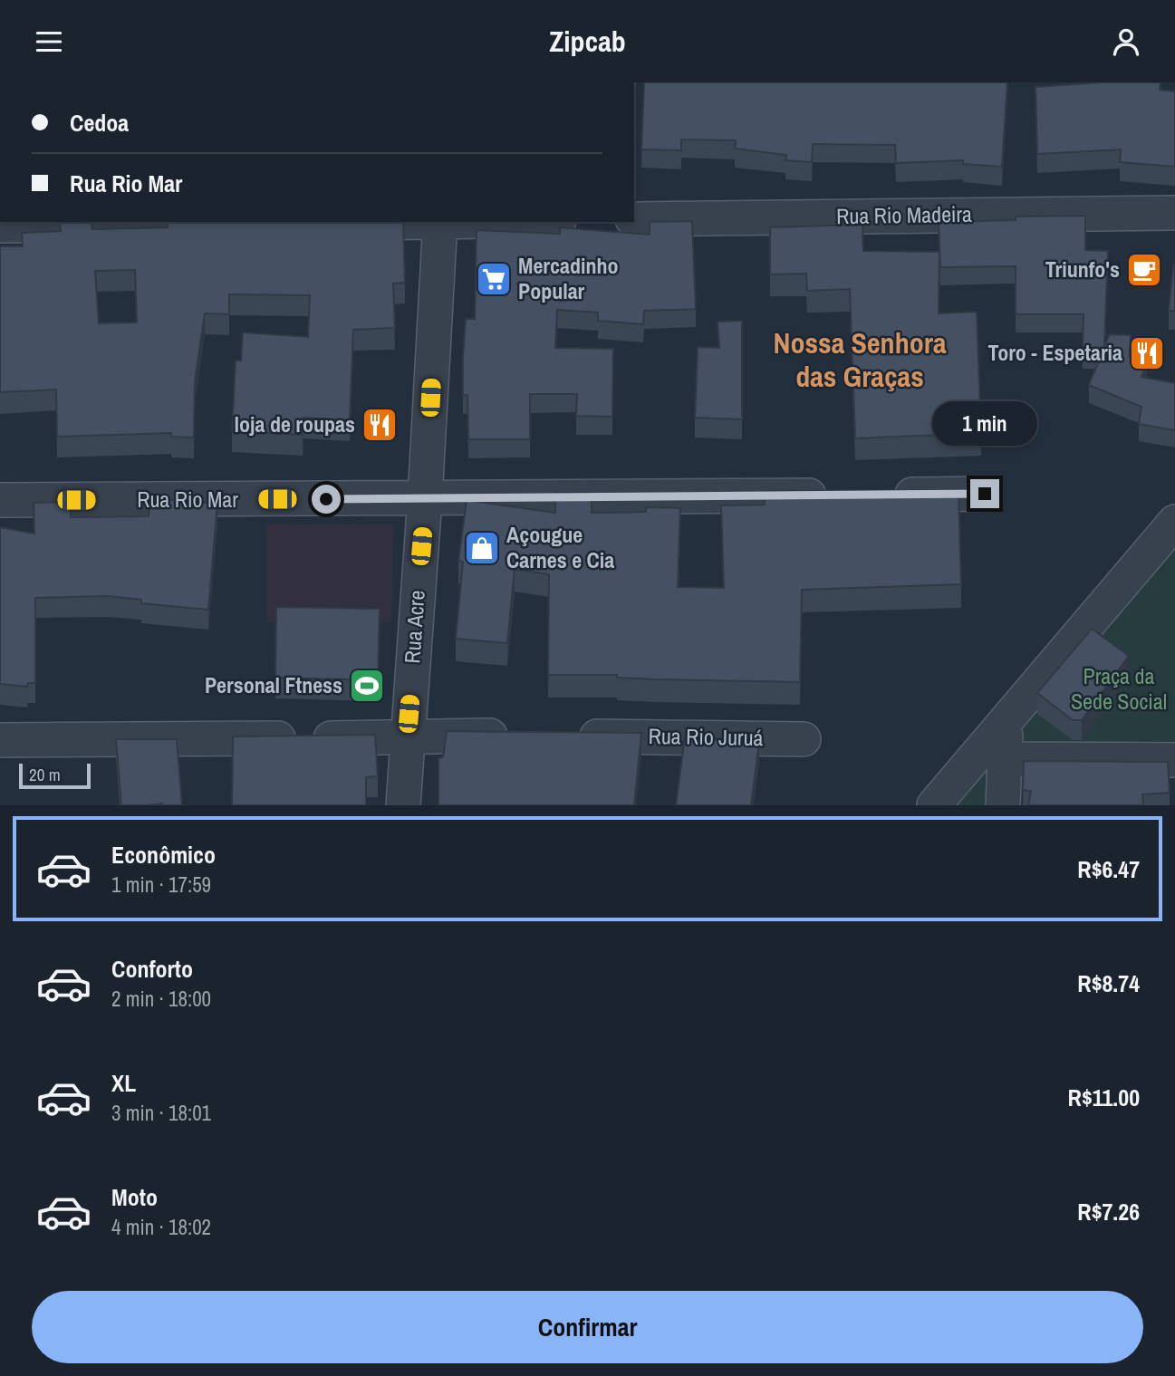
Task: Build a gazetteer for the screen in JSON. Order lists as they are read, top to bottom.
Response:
{
  "streets": {
    "street": [
      "Rua Rio Madeira",
      "Rua Rio Mar",
      "Rua Acre",
      "Rua Rio Juruá"
    ]
  },
  "crossings": [
    ["Rua Rio Mar", "Rua Acre"]
  ],
  "districts": ["Nossa Senhora das Graças"],
  "parks": ["Praça da Sede Social"],
  "places": {
    "cafe": ["Triunfo's"],
    "supermarket": ["Mercadinho Popular"],
    "restaurant": ["Toro - Espetaria", "loja de roupas"],
    "shop": ["Açougue Carnes e Cia"],
    "sports": ["Personal Ftness"]
  },
  "scale_bar": "20 m",
  "page": {
    "header": "Zipcab",
    "banner": ["Cedoa", "Rua Rio Mar"],
    "bubble": "1 min",
    "scale": "20 m",
    "list": [
      {
        "name": "Econômico",
        "note": "1 min · 17:59",
        "value": "R$6.47"
      },
      {
        "name": "Conforto",
        "note": "2 min · 18:00",
        "value": "R$8.74"
      },
      {
        "name": "XL",
        "note": "3 min · 18:01",
        "value": "R$11.00"
      },
      {
        "name": "Moto",
        "note": "4 min · 18:02",
        "value": "R$7.26"
      }
    ],
    "buttons": "Confirmar"
  }
}
